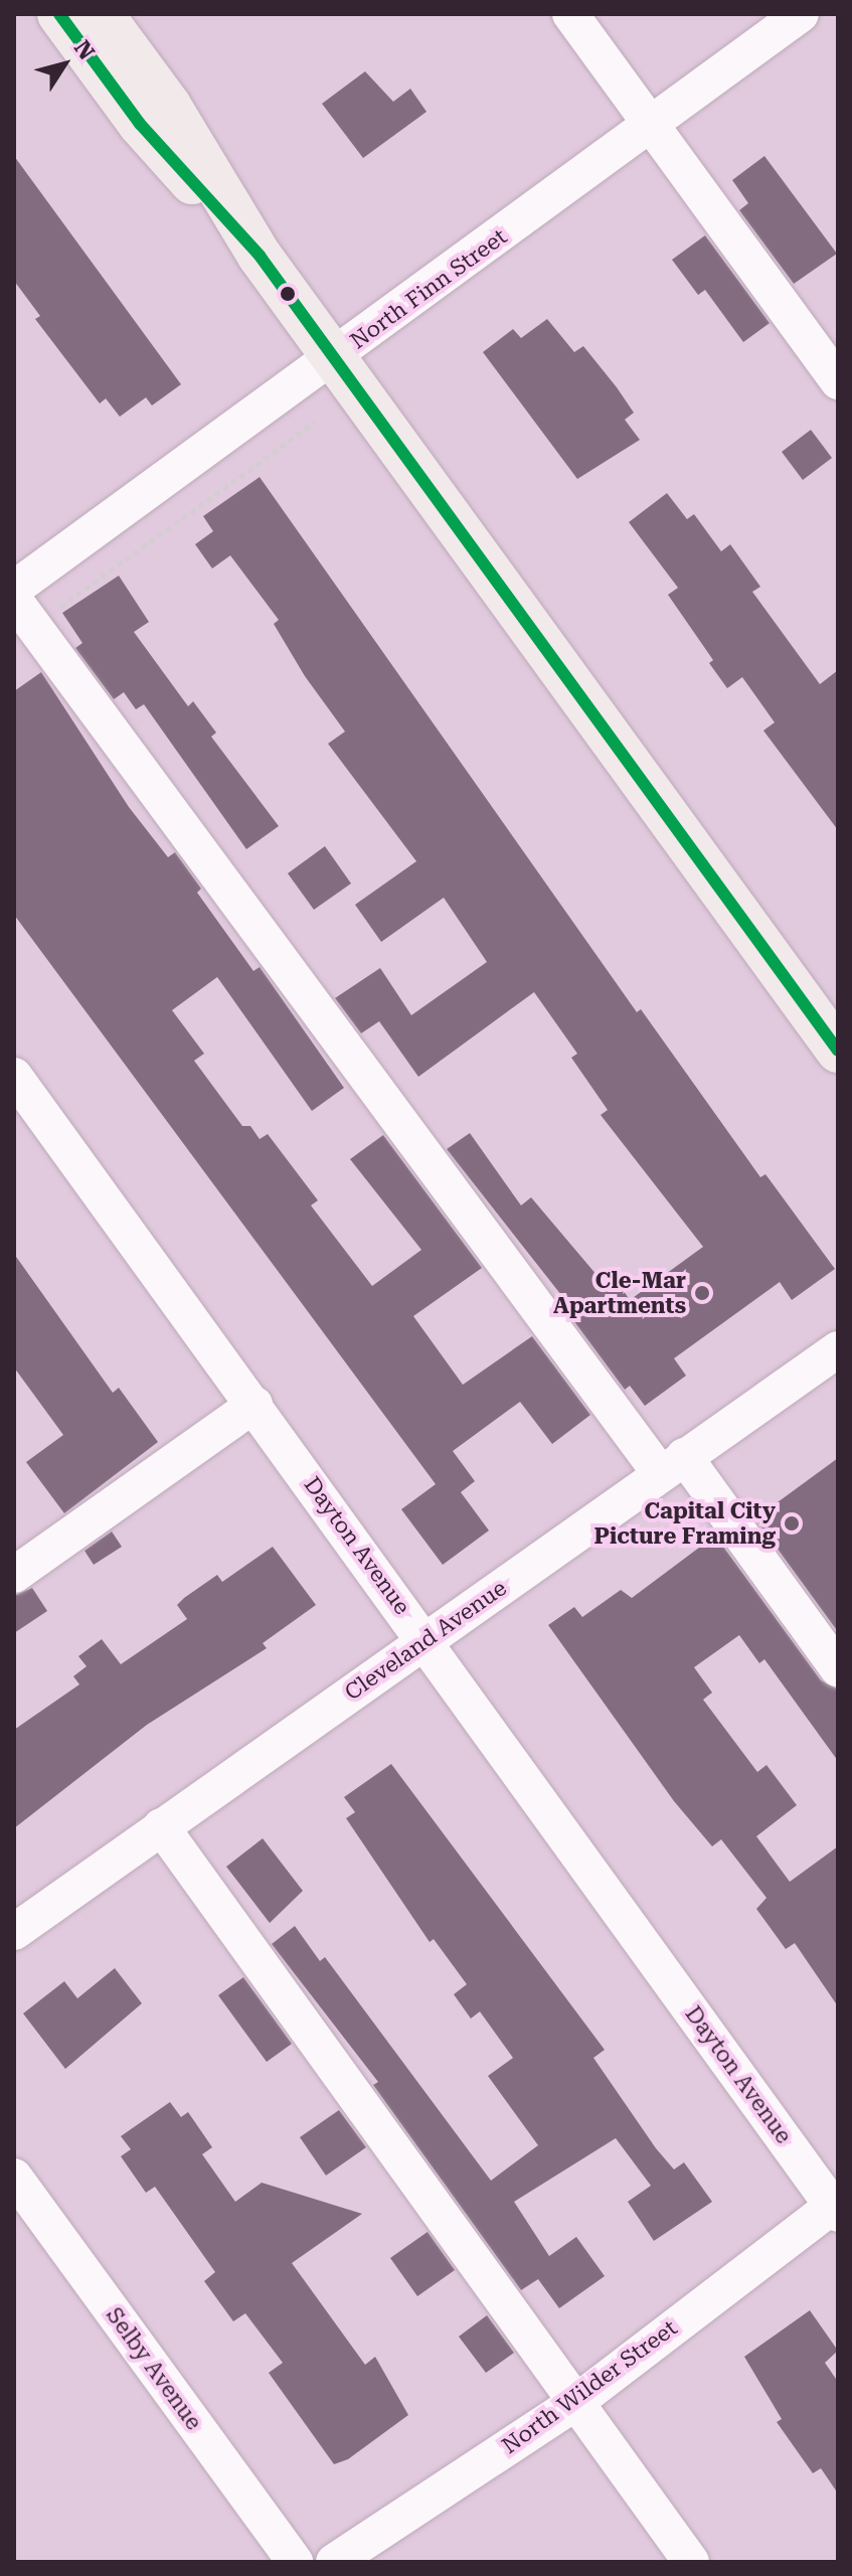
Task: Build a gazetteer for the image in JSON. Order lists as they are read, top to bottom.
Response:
{
  "streets": {
    "street": [
      "North Finn Street",
      "Dayton Avenue",
      "Cleveland Avenue",
      "Selby Avenue",
      "North Wilder Street"
    ]
  },
  "crossings": [
    ["Dayton Avenue", "Cleveland Avenue"],
    ["Dayton Avenue", "North Wilder Street"]
  ],
  "places": ["Cle-Mar Apartments", "Capital City Picture Framing"],
  "north": "top right"
}
